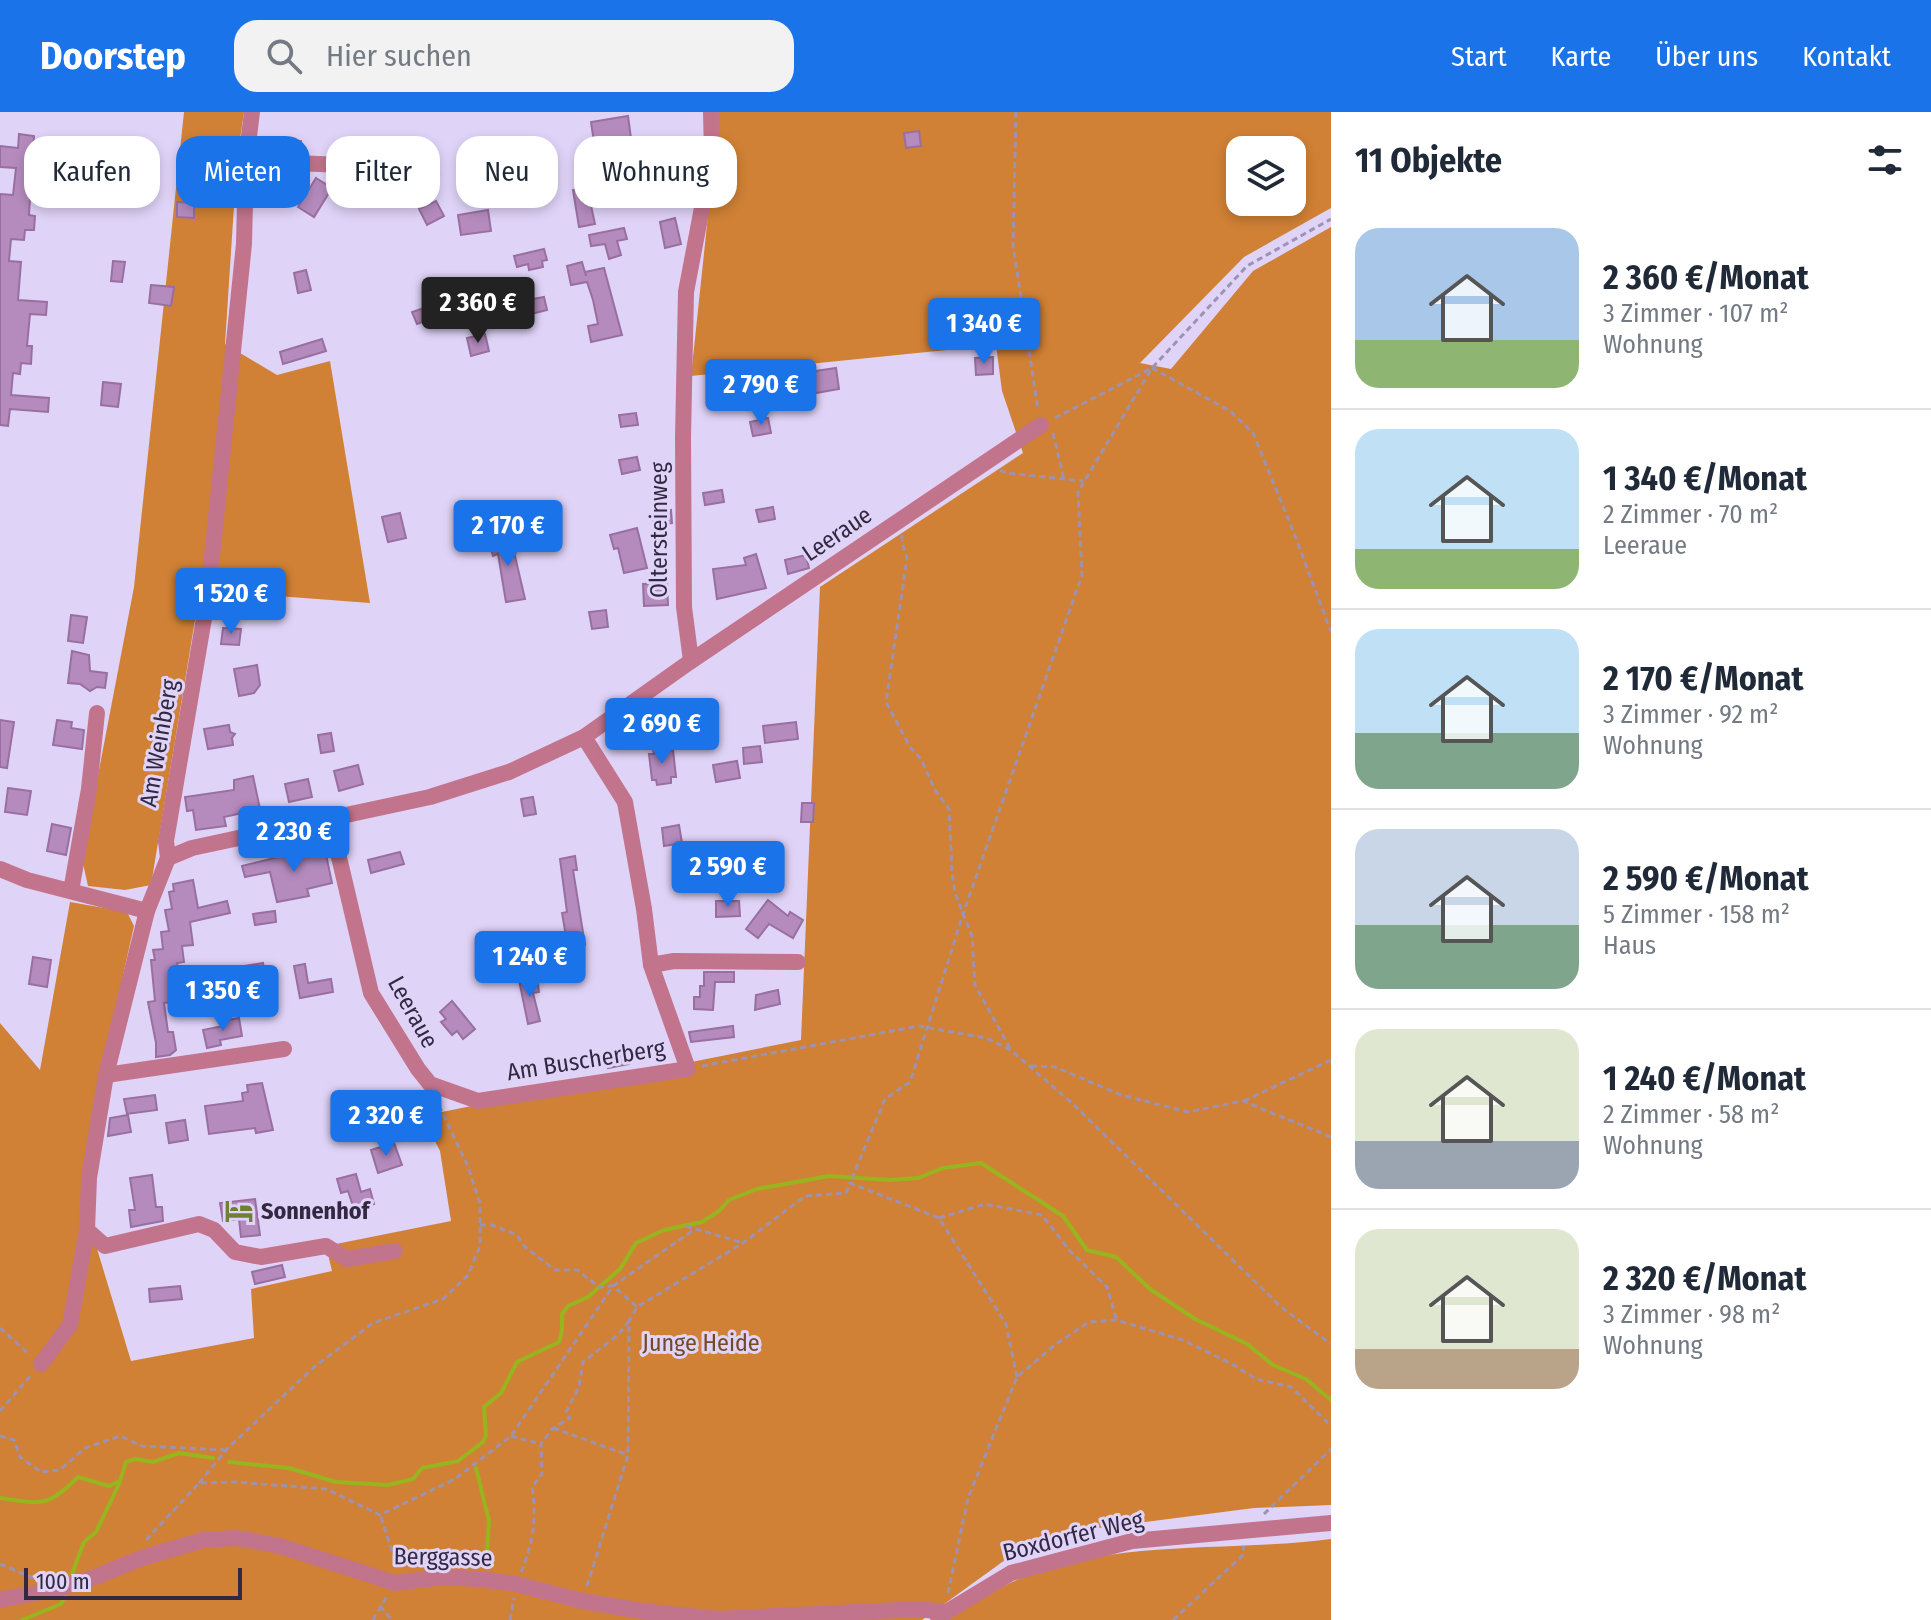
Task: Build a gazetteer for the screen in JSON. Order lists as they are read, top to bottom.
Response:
{
  "streets": {
    "street": [
      "Oltersteinweg",
      "Leeraue",
      "Am Weinberg",
      "Am Buscherberg",
      "Boxdorfer Weg",
      "Berggasse"
    ]
  },
  "crossings": [
    ["Oltersteinweg", "Leeraue"],
    ["Leeraue", "Am Weinberg"],
    ["Leeraue", "Am Buscherberg"],
    ["Boxdorfer Weg", "Berggasse"]
  ],
  "parks": ["Junge Heide"],
  "places": {
    "hotel": ["Sonnenhof"]
  },
  "scale_bar": "100 m",
  "page": {
    "header": "Doorstep",
    "search": "Hier suchen",
    "nav": [
      "Start",
      "Karte",
      "Über uns",
      "Kontakt"
    ],
    "heading": "11 Objekte",
    "chip": [
      "Kaufen",
      "Mieten",
      "Filter",
      "Neu",
      "Wohnung"
    ],
    "list": [
      {
        "name": "2 360 €/Monat",
        "note": "3 Zimmer · 107 m² · Wohnung"
      },
      {
        "name": "1 340 €/Monat",
        "note": "2 Zimmer · 70 m² · Leeraue"
      },
      {
        "name": "2 170 €/Monat",
        "note": "3 Zimmer · 92 m² · Wohnung"
      },
      {
        "name": "2 590 €/Monat",
        "note": "5 Zimmer · 158 m² · Haus"
      },
      {
        "name": "1 240 €/Monat",
        "note": "2 Zimmer · 58 m² · Wohnung"
      },
      {
        "name": "2 320 €/Monat",
        "note": "3 Zimmer · 98 m² · Wohnung"
      }
    ],
    "price": [
      "2 360 €",
      "1 340 €",
      "2 790 €",
      "2 170 €",
      "1 520 €",
      "2 690 €",
      "2 230 €",
      "2 590 €",
      "1 240 €",
      "1 350 €",
      "2 320 €"
    ],
    "scale": "100 m"
  }
}
